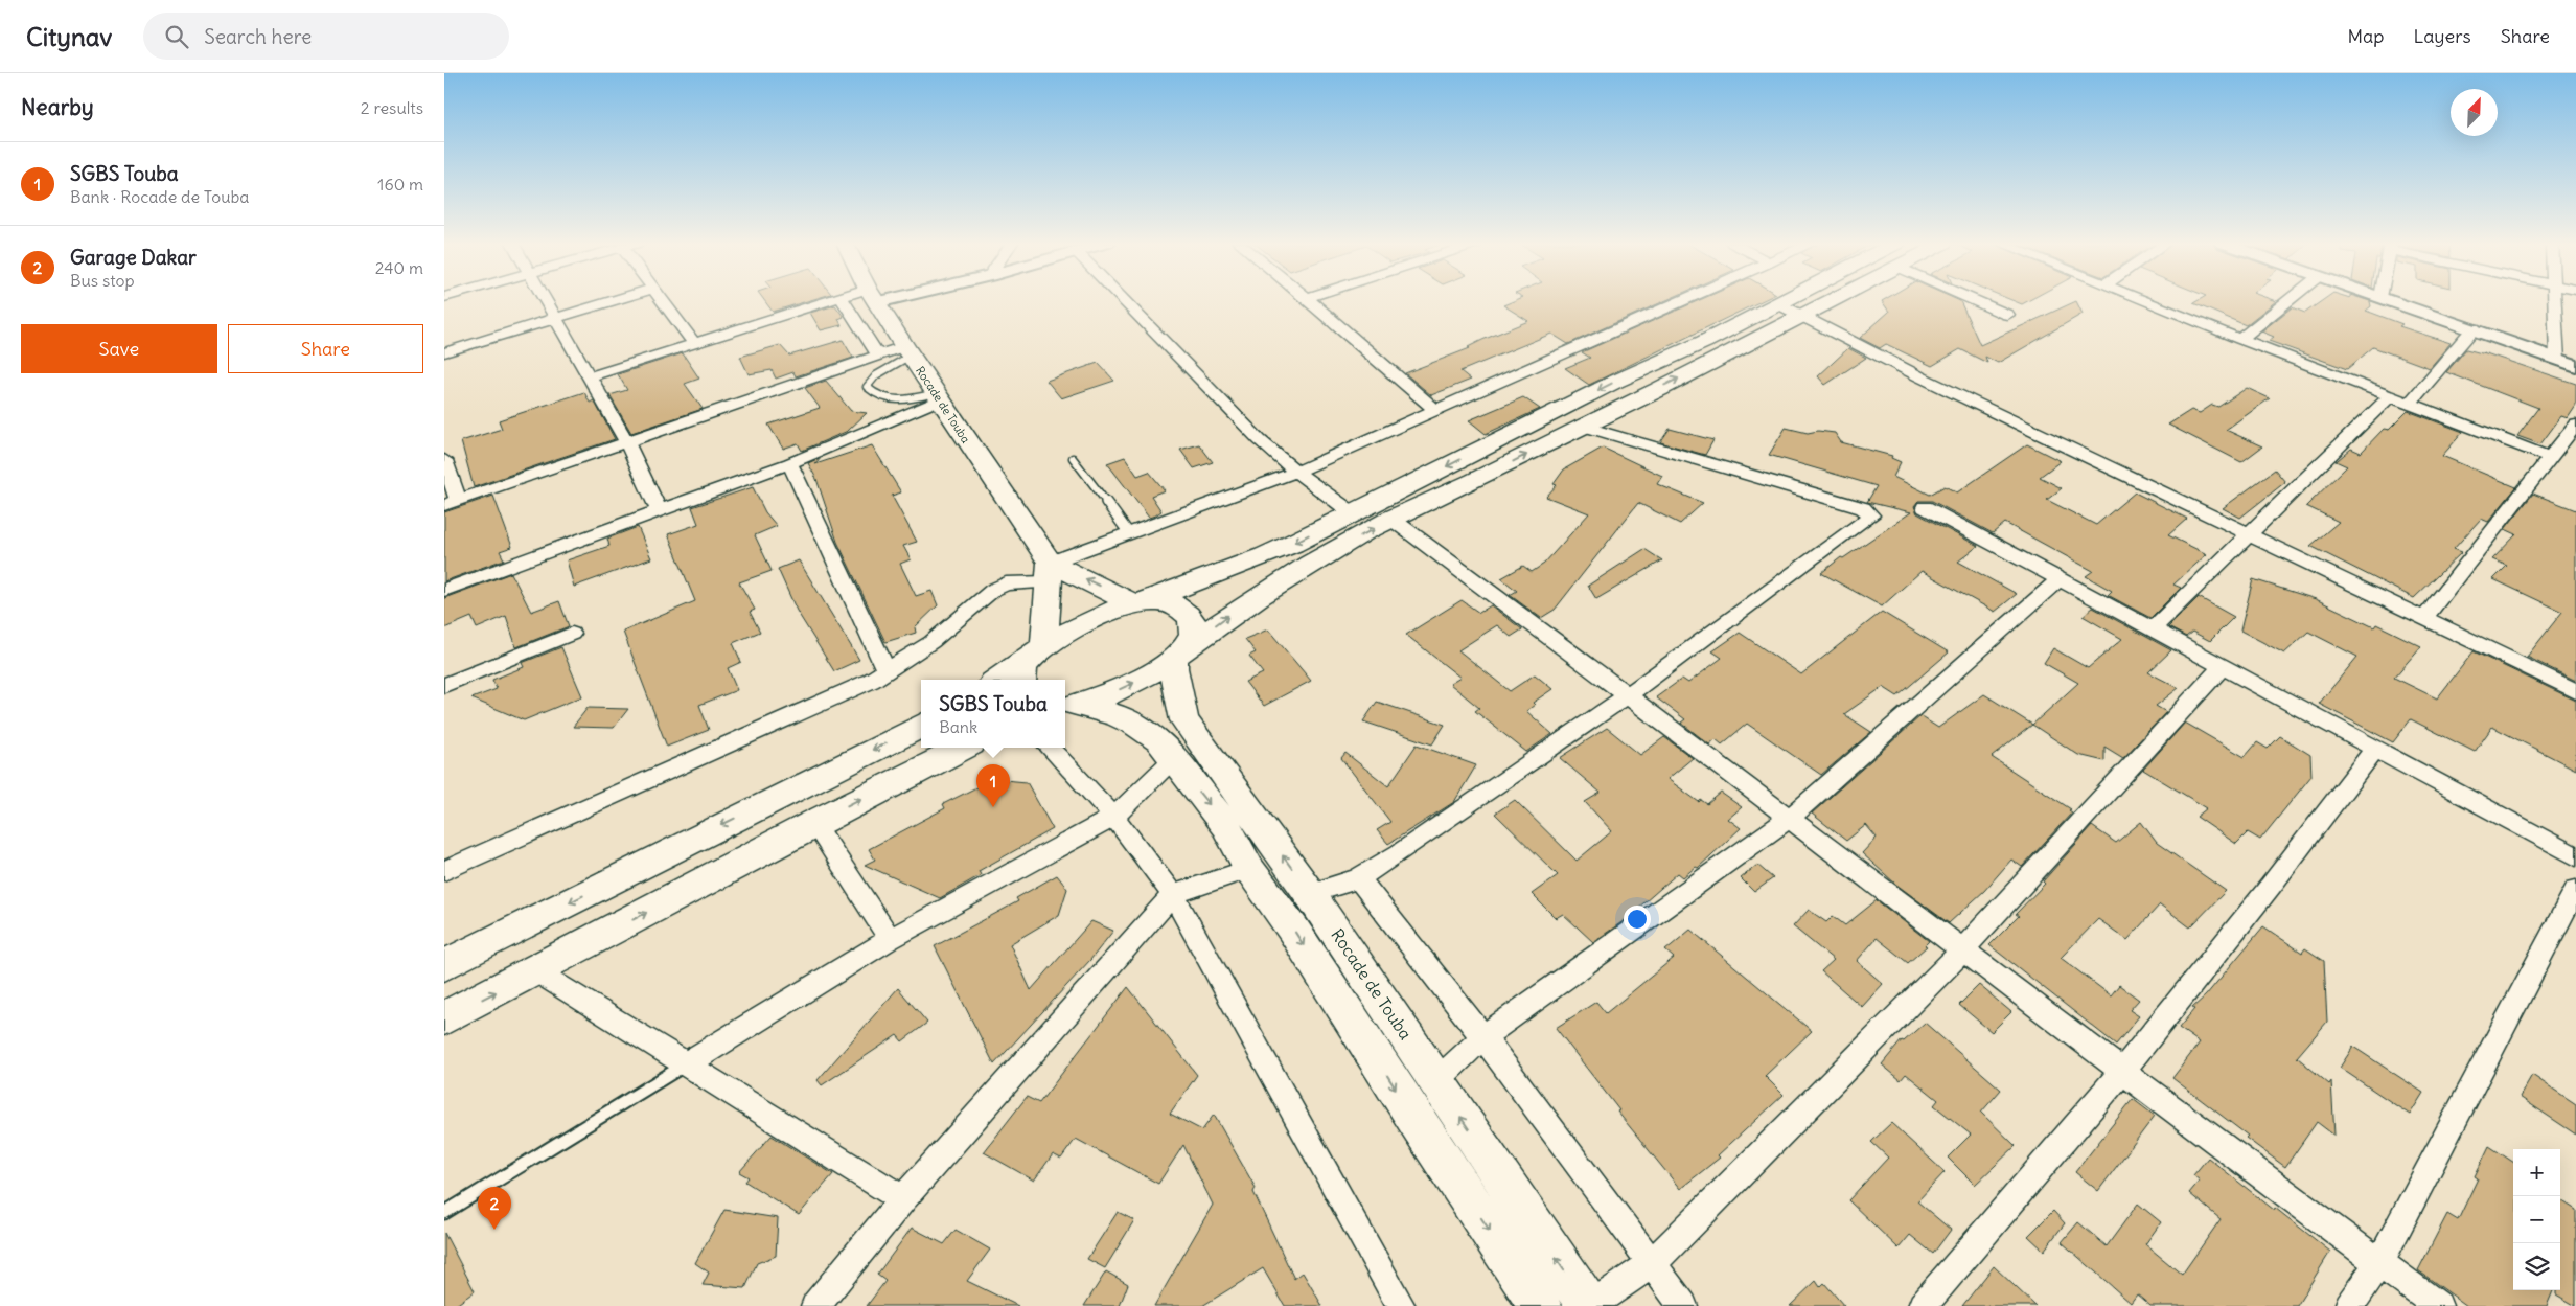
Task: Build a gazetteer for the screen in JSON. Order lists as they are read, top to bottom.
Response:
{
  "streets": {
    "main road": ["Rocade de Touba"]
  },
  "north": "top right",
  "page": {
    "header": "Citynav",
    "search": "Search here",
    "nav": ["Map", "Layers", "Share"],
    "heading": ["Nearby", "2 results"],
    "list": [
      {
        "mark": "1",
        "name": "SGBS Touba",
        "note": "Bank · Rocade de Touba",
        "value": "160 m"
      },
      {
        "mark": "2",
        "name": "Garage Dakar",
        "note": "Bus stop",
        "value": "240 m"
      }
    ],
    "buttons": ["Save", "Share"],
    "popup": ["SGBS Touba", "Bank"],
    "pins": ["1", "2"],
    "map_buttons": ["+", "−"]
  }
}
